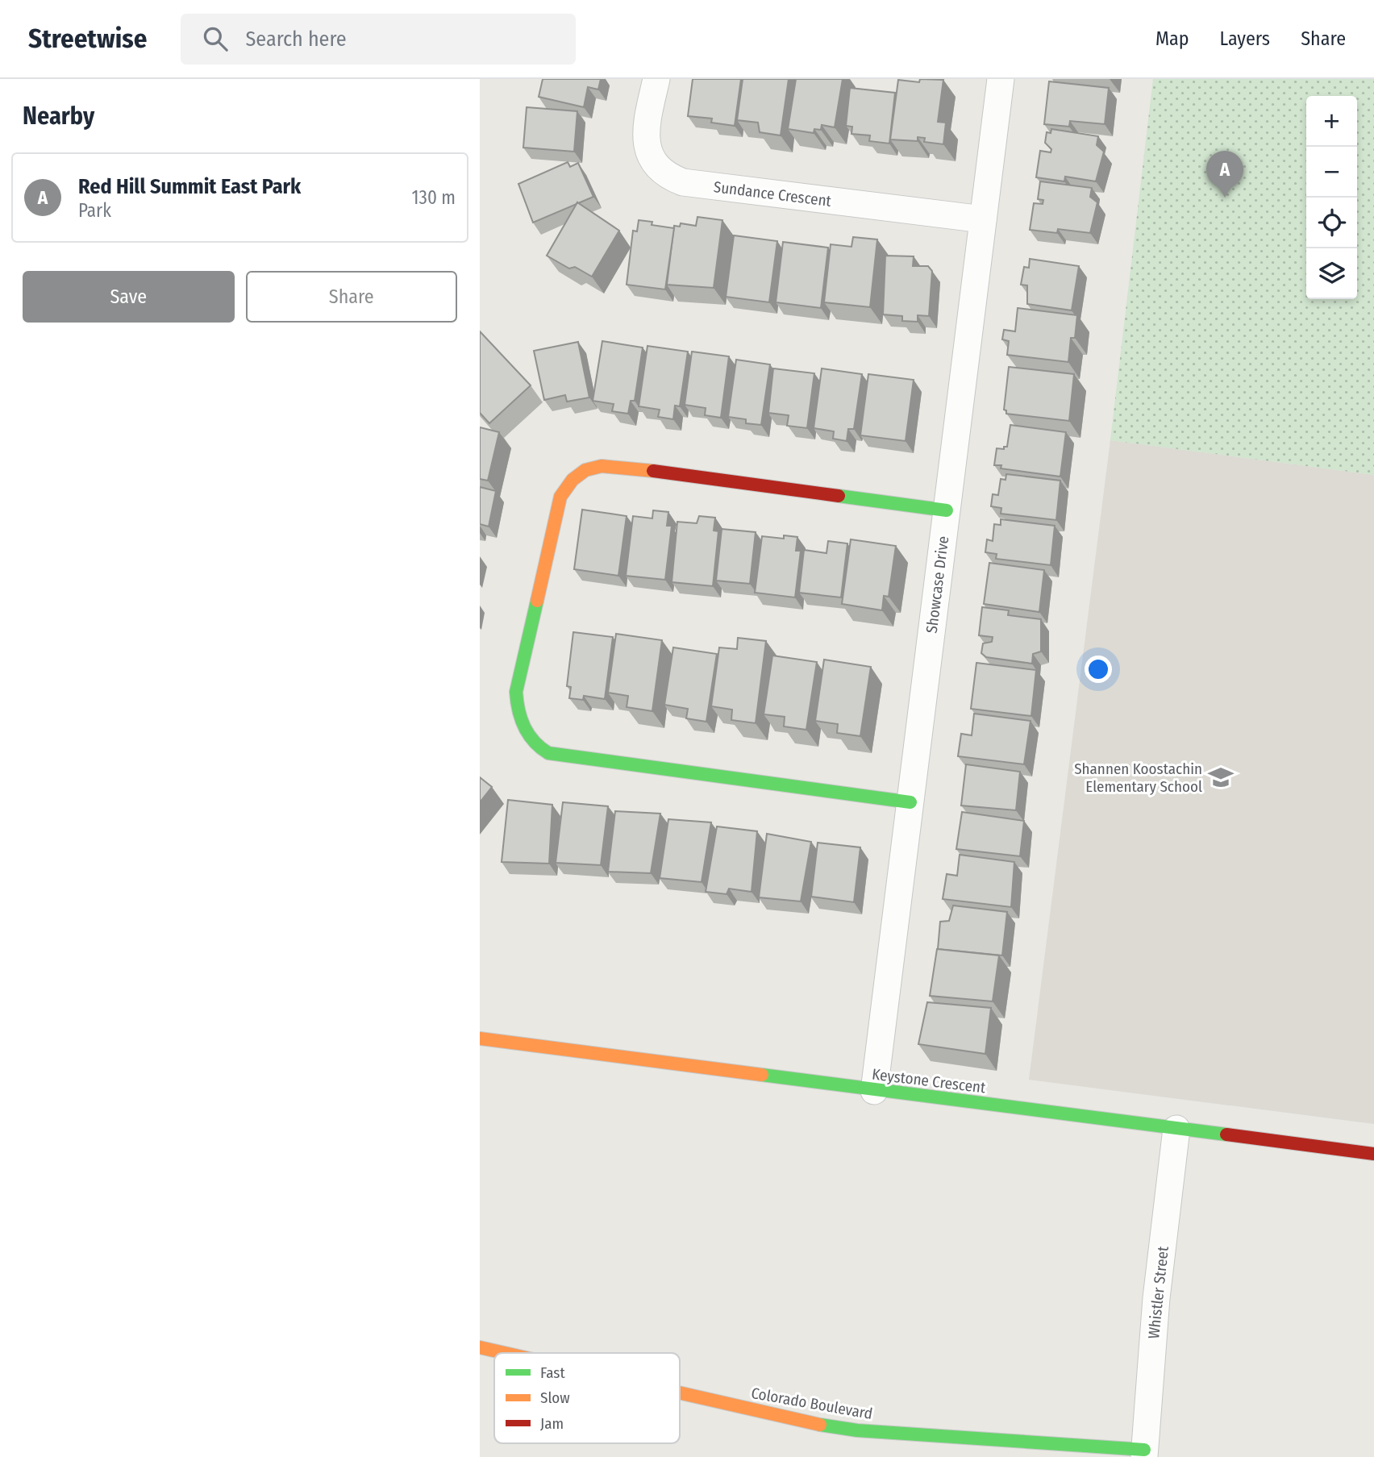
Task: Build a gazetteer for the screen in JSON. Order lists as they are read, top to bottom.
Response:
{
  "streets": {
    "street": [
      "Sundance Crescent",
      "Showcase Drive",
      "Keystone Crescent",
      "Whistler Street",
      "Colorado Boulevard"
    ]
  },
  "crossings": [
    ["Sundance Crescent", "Showcase Drive"],
    ["Showcase Drive", "Keystone Crescent"],
    ["Keystone Crescent", "Whistler Street"],
    ["Whistler Street", "Colorado Boulevard"]
  ],
  "places": {
    "school or university": ["Shannen Koostachin Elementary School"]
  },
  "legend": ["Fast", "Slow", "Jam"],
  "page": {
    "header": "Streetwise",
    "search": "Search here",
    "nav": ["Map", "Layers", "Share"],
    "heading": "Nearby",
    "map_buttons": ["+", "−"],
    "pins": "A",
    "list": [
      {
        "mark": "A",
        "name": "Red Hill Summit East Park",
        "note": "Park",
        "value": "130 m"
      }
    ],
    "buttons": ["Save", "Share"]
  }
}
